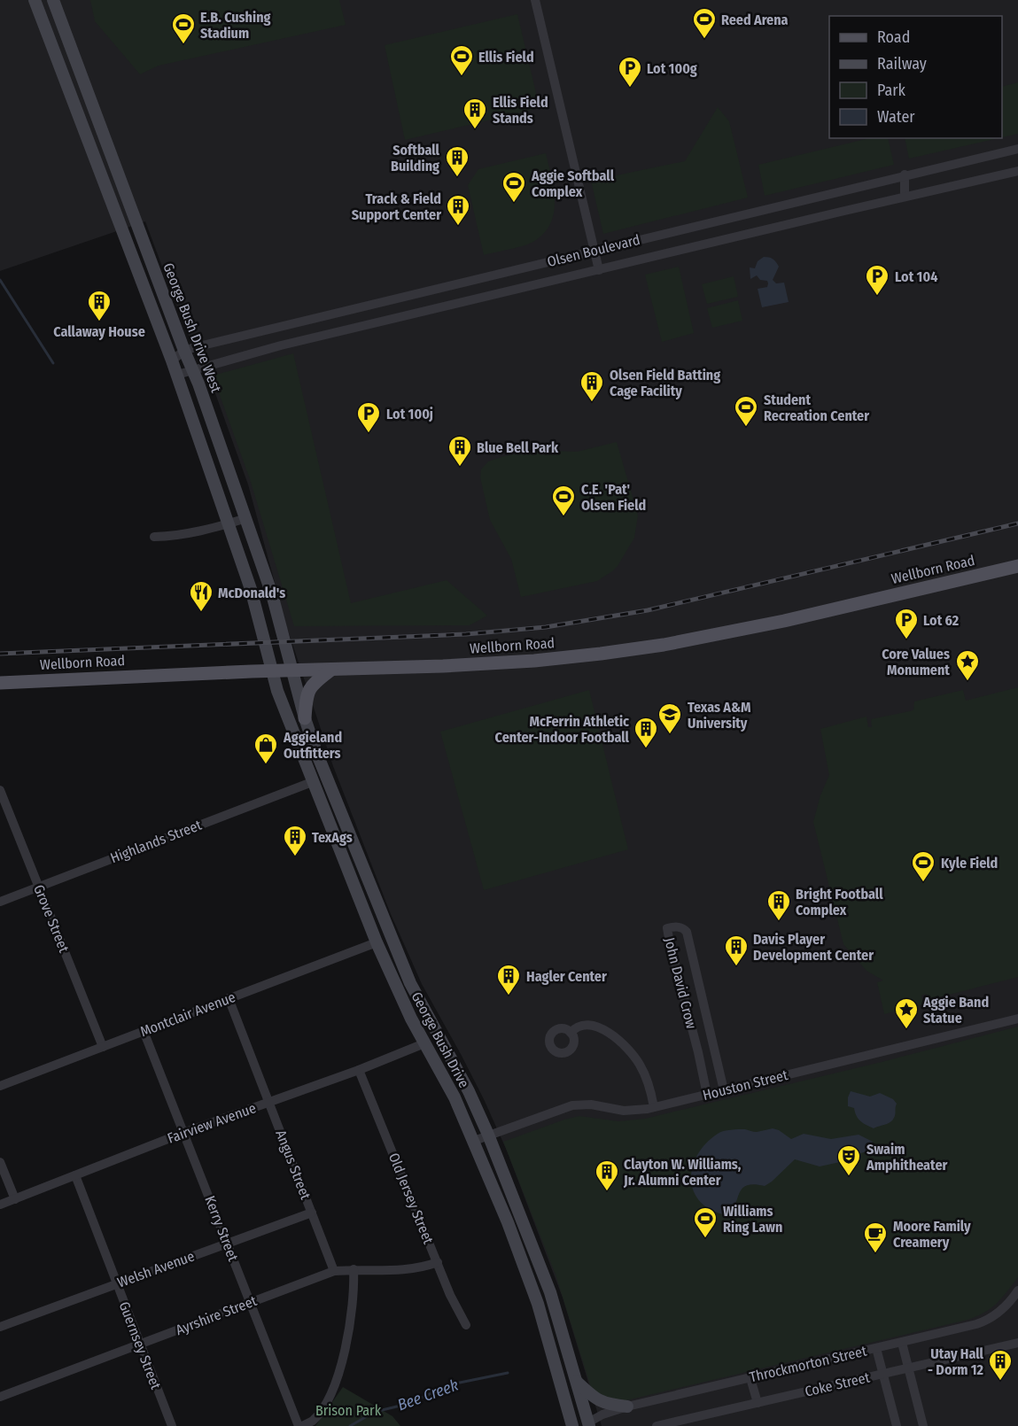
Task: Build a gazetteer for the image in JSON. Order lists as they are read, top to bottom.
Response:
{
  "streets": {
    "main road": ["George Bush Drive West", "Wellborn Road", "George Bush Drive"],
    "street": [
      "Olsen Boulevard",
      "Highlands Street",
      "Grove Street",
      "John David Crow",
      "Montclair Avenue",
      "Houston Street",
      "Fairview Avenue",
      "Angus Street",
      "Old Jersey Street",
      "Kerry Street",
      "Welsh Avenue",
      "Ayrshire Street",
      "Guernsey Street",
      "Throckmorton Street",
      "Coke Street"
    ]
  },
  "crossings": [
    ["Olsen Boulevard", "George Bush Drive West"],
    ["George Bush Drive West", "Wellborn Road"],
    ["George Bush Drive West", "George Bush Drive"],
    ["Wellborn Road", "George Bush Drive"],
    ["Highlands Street", "Grove Street"],
    ["Highlands Street", "George Bush Drive"],
    ["Grove Street", "Montclair Avenue"],
    ["John David Crow", "Houston Street"],
    ["Montclair Avenue", "George Bush Drive"],
    ["Montclair Avenue", "Angus Street"],
    ["Montclair Avenue", "Kerry Street"],
    ["George Bush Drive", "Houston Street"],
    ["George Bush Drive", "Fairview Avenue"],
    ["George Bush Drive", "Throckmorton Street"],
    ["Fairview Avenue", "Angus Street"],
    ["Fairview Avenue", "Old Jersey Street"],
    ["Fairview Avenue", "Kerry Street"],
    ["Fairview Avenue", "Guernsey Street"],
    ["Angus Street", "Welsh Avenue"],
    ["Angus Street", "Ayrshire Street"],
    ["Old Jersey Street", "Ayrshire Street"],
    ["Kerry Street", "Welsh Avenue"],
    ["Kerry Street", "Ayrshire Street"],
    ["Welsh Avenue", "Guernsey Street"],
    ["Ayrshire Street", "Guernsey Street"]
  ],
  "water": ["Bee Creek"],
  "parks": ["Brison Park"],
  "places": {
    "sports": [
      "Reed Arena",
      "E.B. Cushing Stadium",
      "Ellis Field",
      "Aggie Softball Complex",
      "Student Recreation Center",
      "C.E. 'Pat' Olsen Field",
      "Kyle Field",
      "Williams Ring Lawn"
    ],
    "parking": [
      "Lot 100g",
      "Lot 104",
      "Lot 100j",
      "Lot 62"
    ],
    "building": [
      "Ellis Field Stands",
      "Softball Building",
      "Track & Field Support Center",
      "Callaway House",
      "Olsen Field Batting Cage Facility",
      "Blue Bell Park",
      "McFerrin Athletic Center-Indoor Football",
      "TexAgs",
      "Bright Football Complex",
      "Davis Player Development Center",
      "Hagler Center",
      "Clayton W. Williams, Jr. Alumni Center",
      "Utay Hall - Dorm 12"
    ],
    "restaurant": ["McDonald's"],
    "place": ["Core Values Monument", "Aggie Band Statue"],
    "school or university": ["Texas A&M University"],
    "shop": ["Aggieland Outfitters"],
    "theatre": ["Swaim Amphitheater"],
    "cafe": ["Moore Family Creamery"]
  },
  "legend": [
    "Road",
    "Railway",
    "Park",
    "Water"
  ]
}
